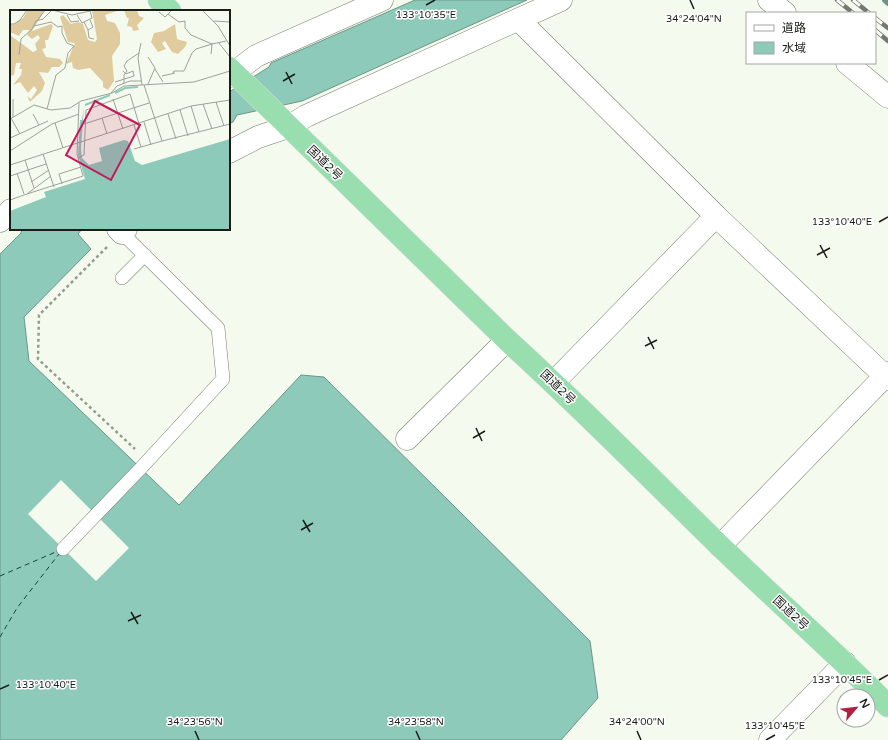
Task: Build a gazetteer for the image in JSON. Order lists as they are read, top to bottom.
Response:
{
  "streets": {
    "highway": ["国道2号"]
  },
  "legend": ["道路", "水域"],
  "north": "top right",
  "coordinates": [
    "133°10'35\"E",
    "34°24'04\"N",
    "133°10'40\"E",
    "133°10'45\"E",
    "34°23'56\"N",
    "34°23'58\"N",
    "34°24'00\"N"
  ]
}
